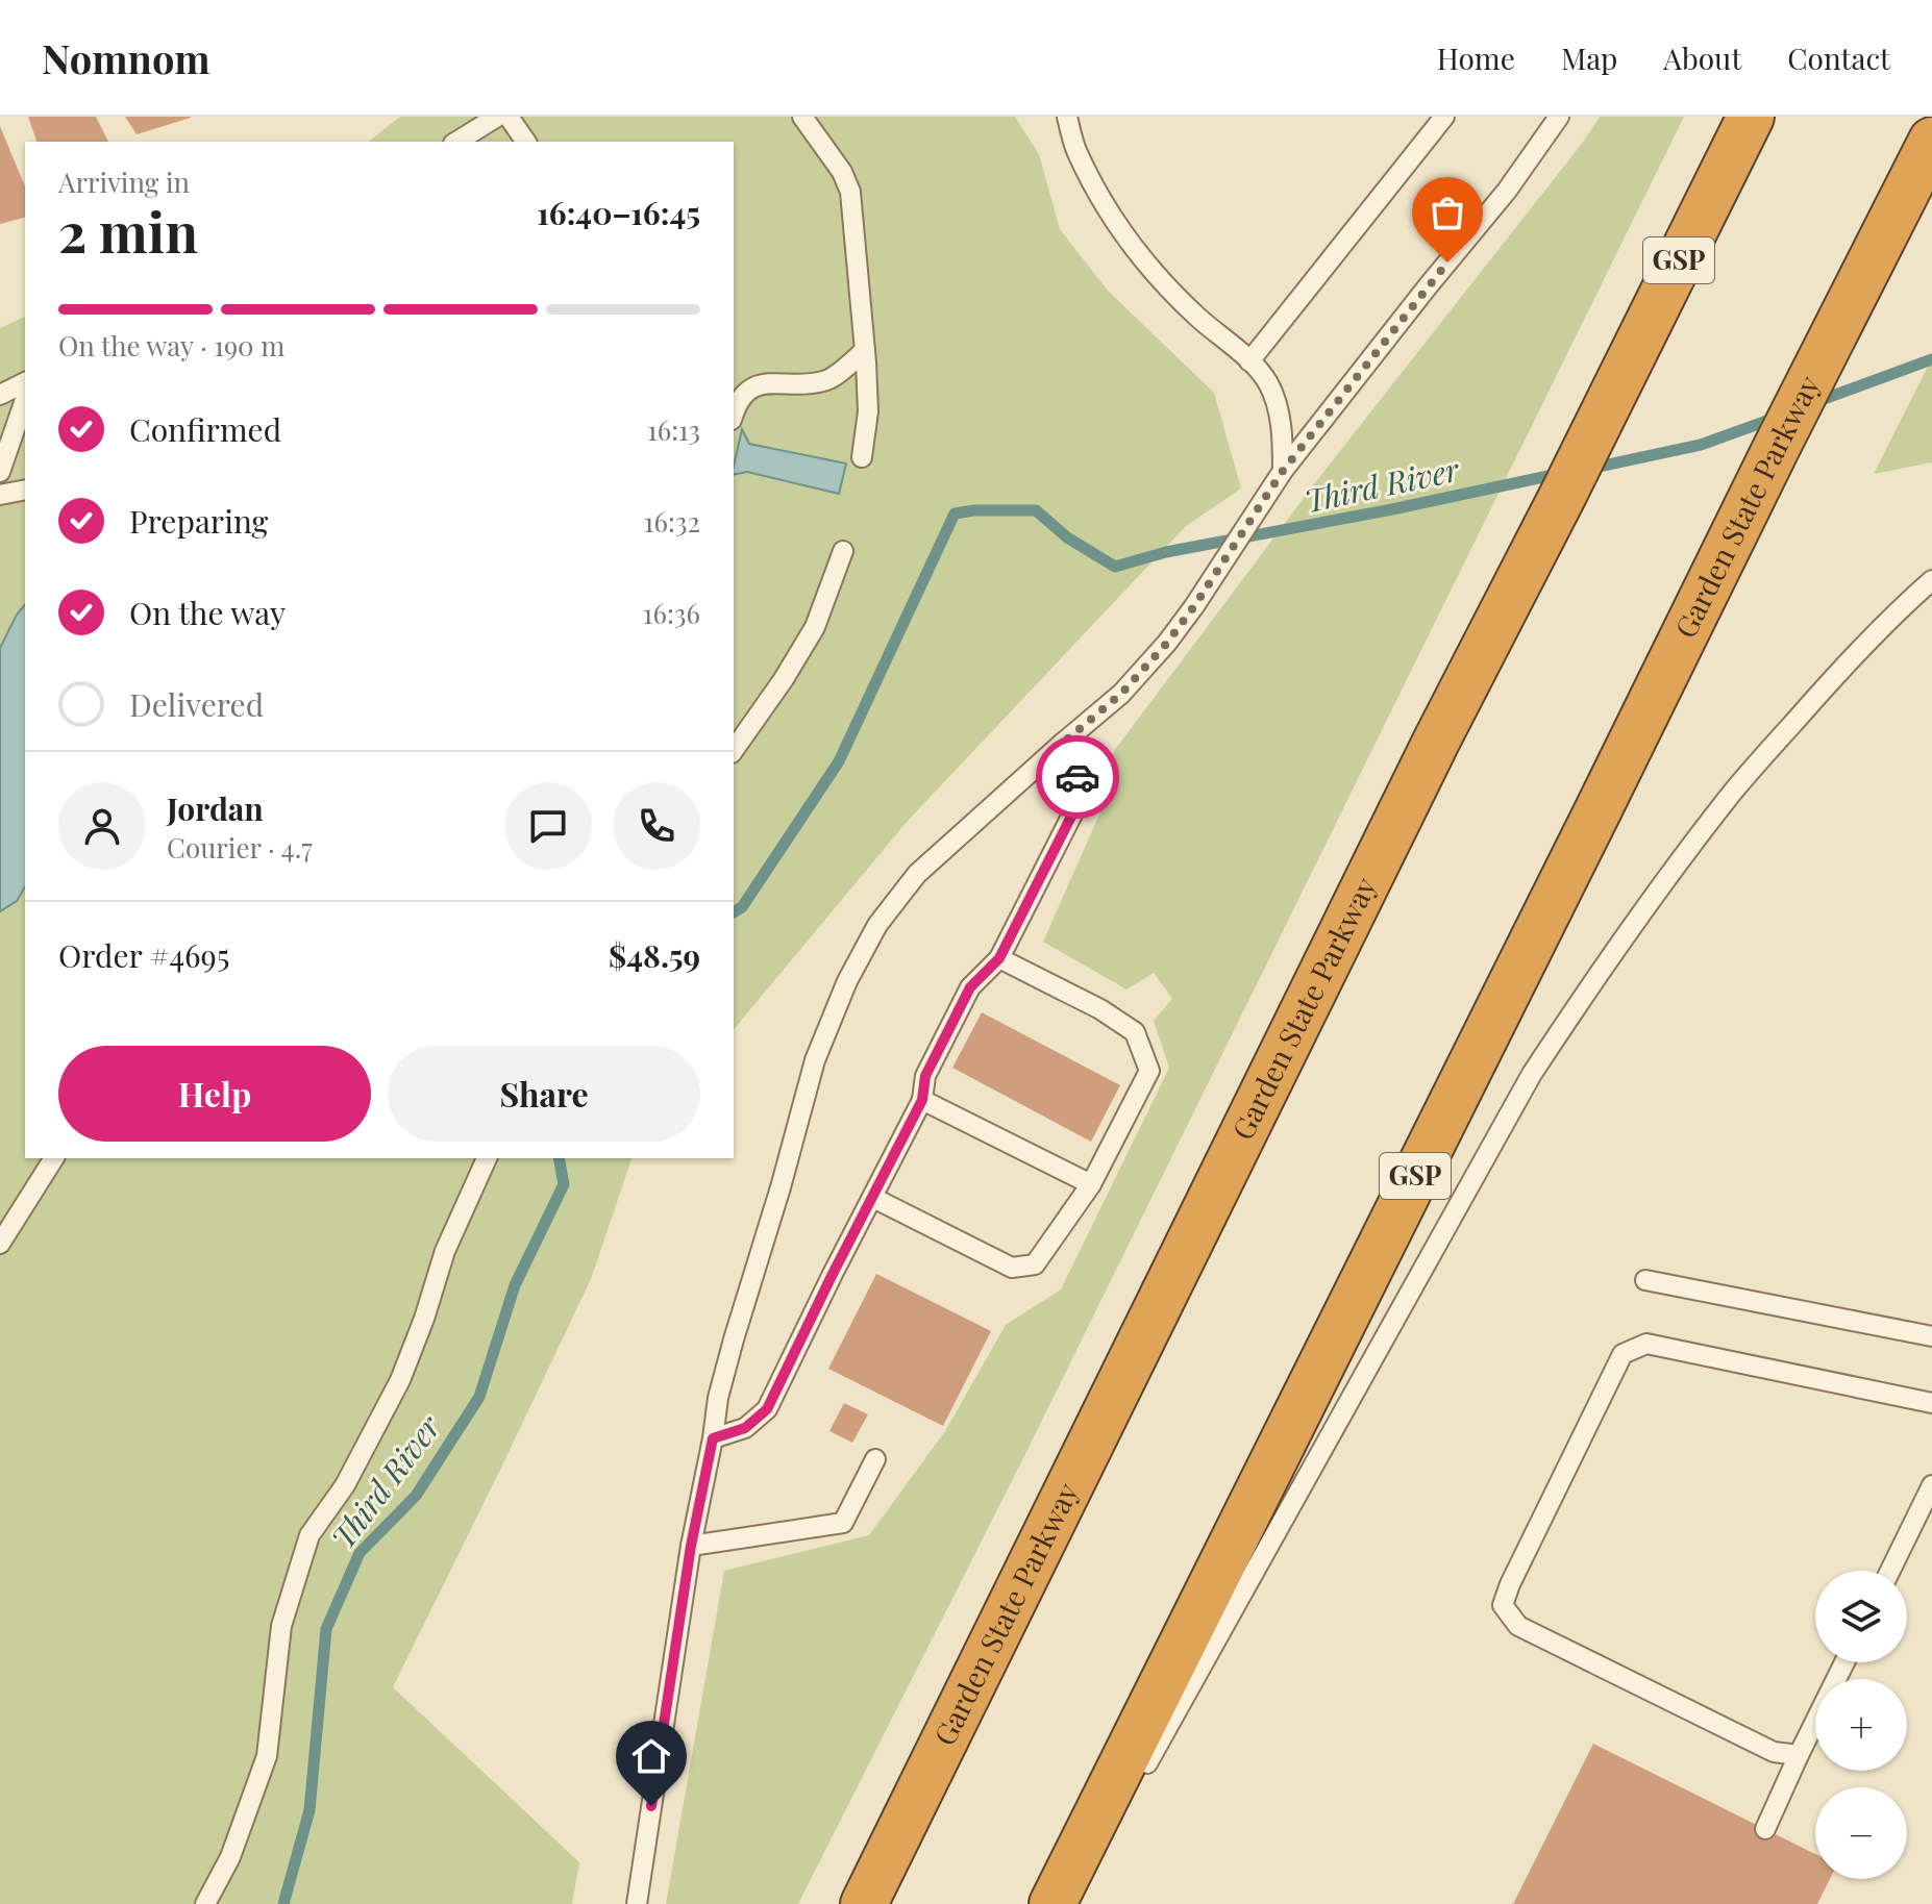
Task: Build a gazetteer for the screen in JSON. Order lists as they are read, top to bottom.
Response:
{
  "streets": {
    "highway": ["GSP", "Garden State Parkway"]
  },
  "water": ["Third River"],
  "page": {
    "header": "Nomnom",
    "nav": [
      "Home",
      "Map",
      "About",
      "Contact"
    ],
    "heading": ["2 min", "Arriving in", "16:40–16:45"],
    "panel": [
      "Jordan",
      "Courier · 4.7",
      "Order #4695",
      "$48.59"
    ],
    "bar": "On the way · 190 m",
    "list": [
      ["Confirmed", "16:13"],
      ["Preparing", "16:32"],
      ["On the way", "16:36"],
      "Delivered"
    ],
    "buttons": ["Help", "Share"],
    "map_buttons": ["+", "−"]
  }
}
